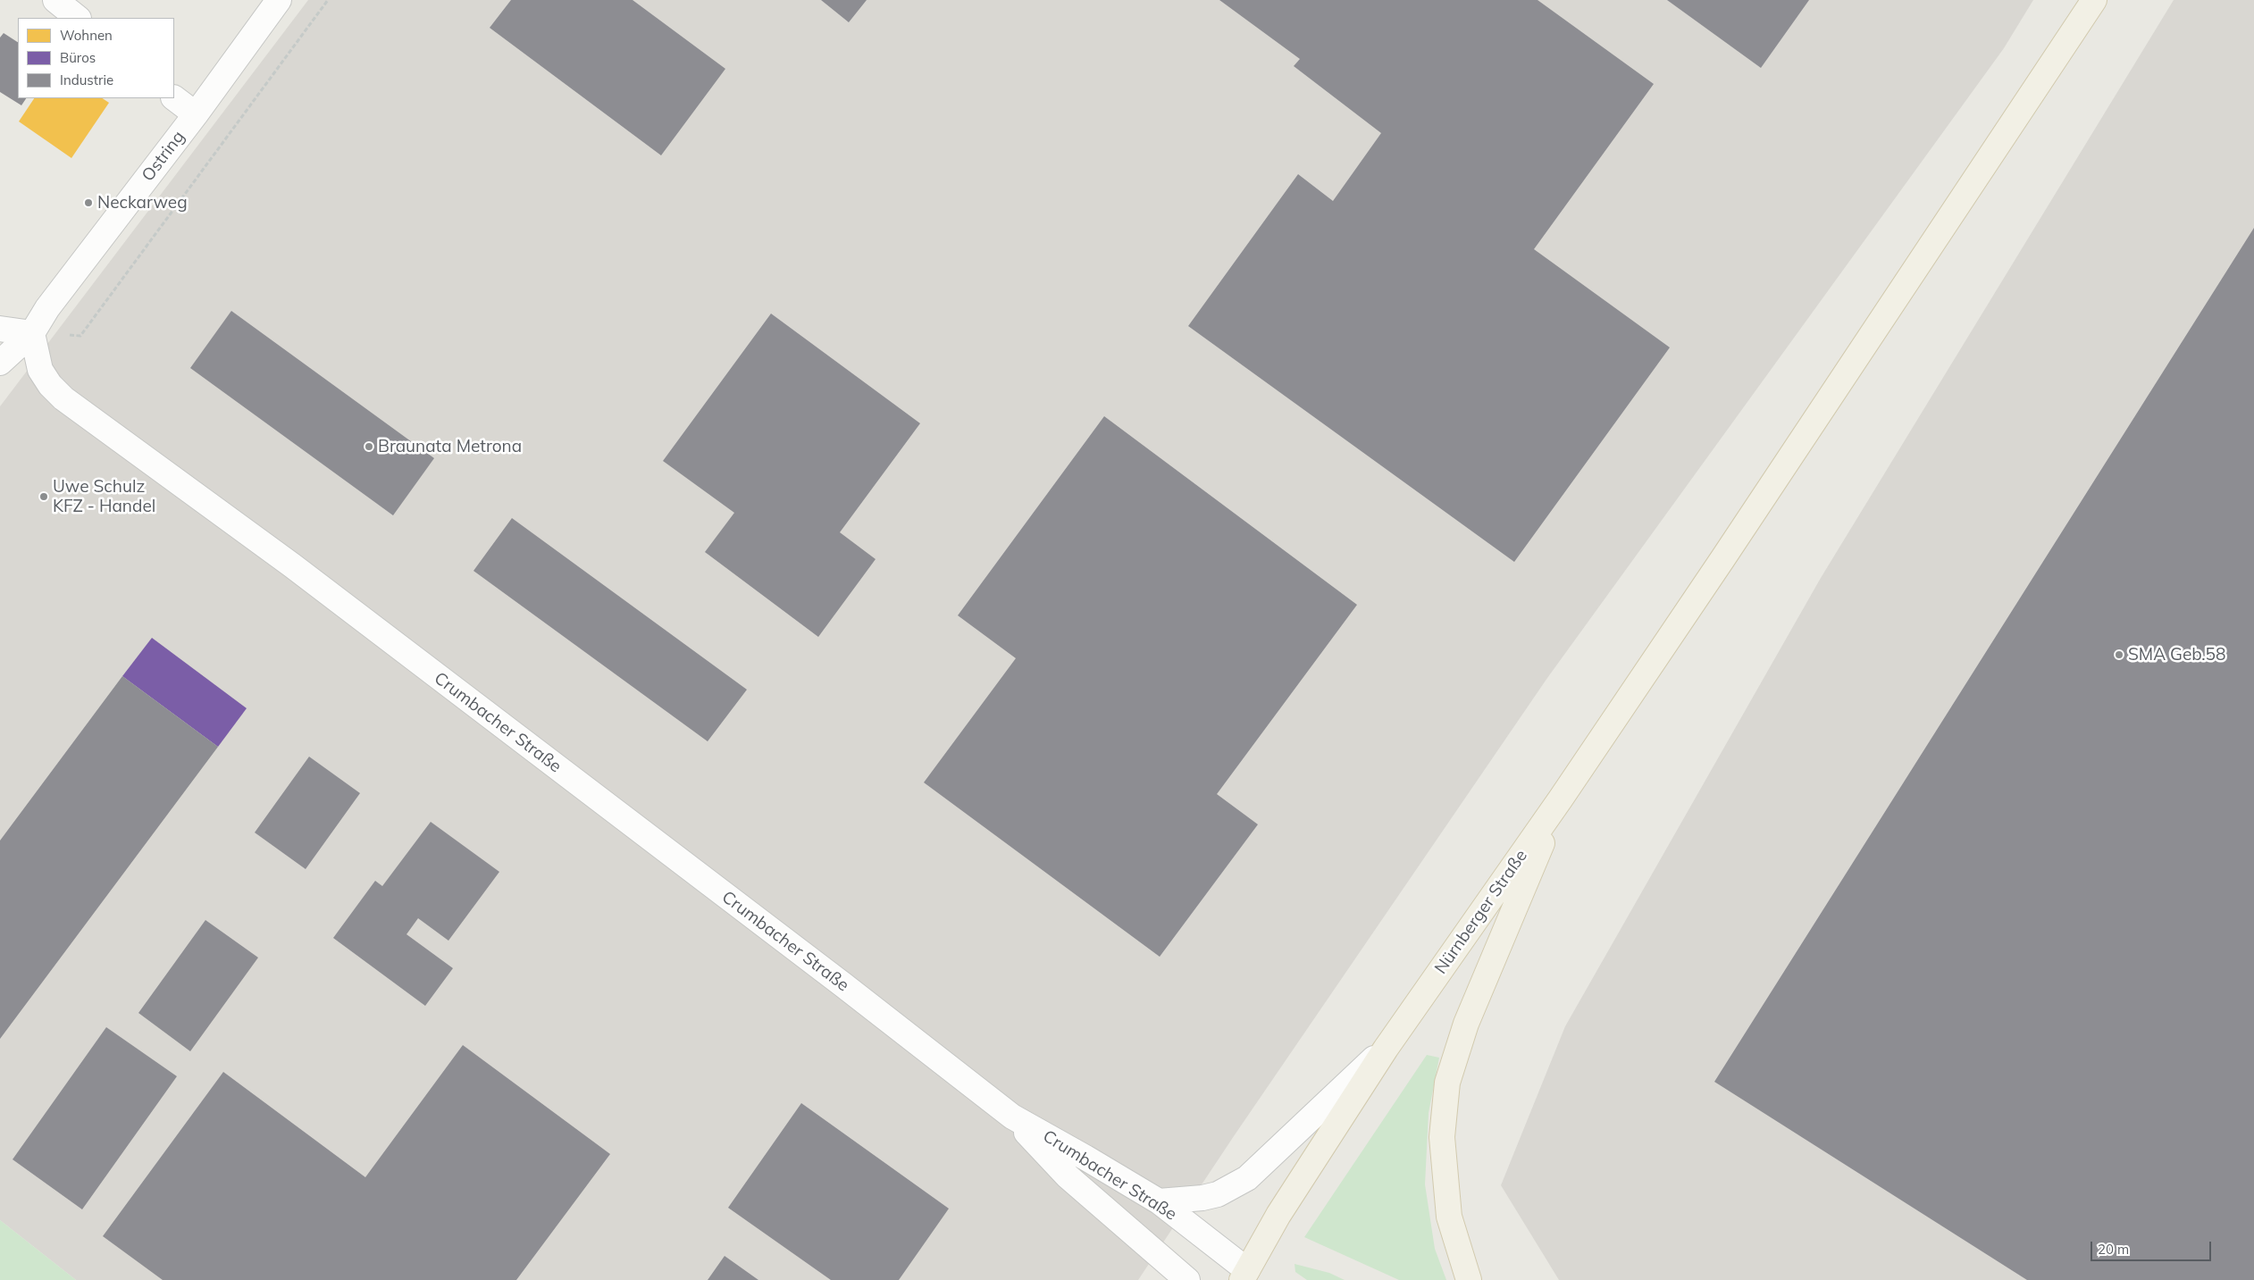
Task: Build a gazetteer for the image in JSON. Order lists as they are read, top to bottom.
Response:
{
  "streets": {
    "main road": ["Nürnberger Straße"],
    "street": ["Ostring", "Crumbacher Straße"]
  },
  "crossings": [
    ["Ostring", "Crumbacher Straße"],
    ["Crumbacher Straße", "Nürnberger Straße"]
  ],
  "places": [
    "Neckarweg",
    "Braunata Metrona",
    "Uwe Schulz KFZ - Handel",
    "SMA Geb.58"
  ],
  "legend": ["Wohnen", "Büros", "Industrie"],
  "scale_bar": "20 m"
}
